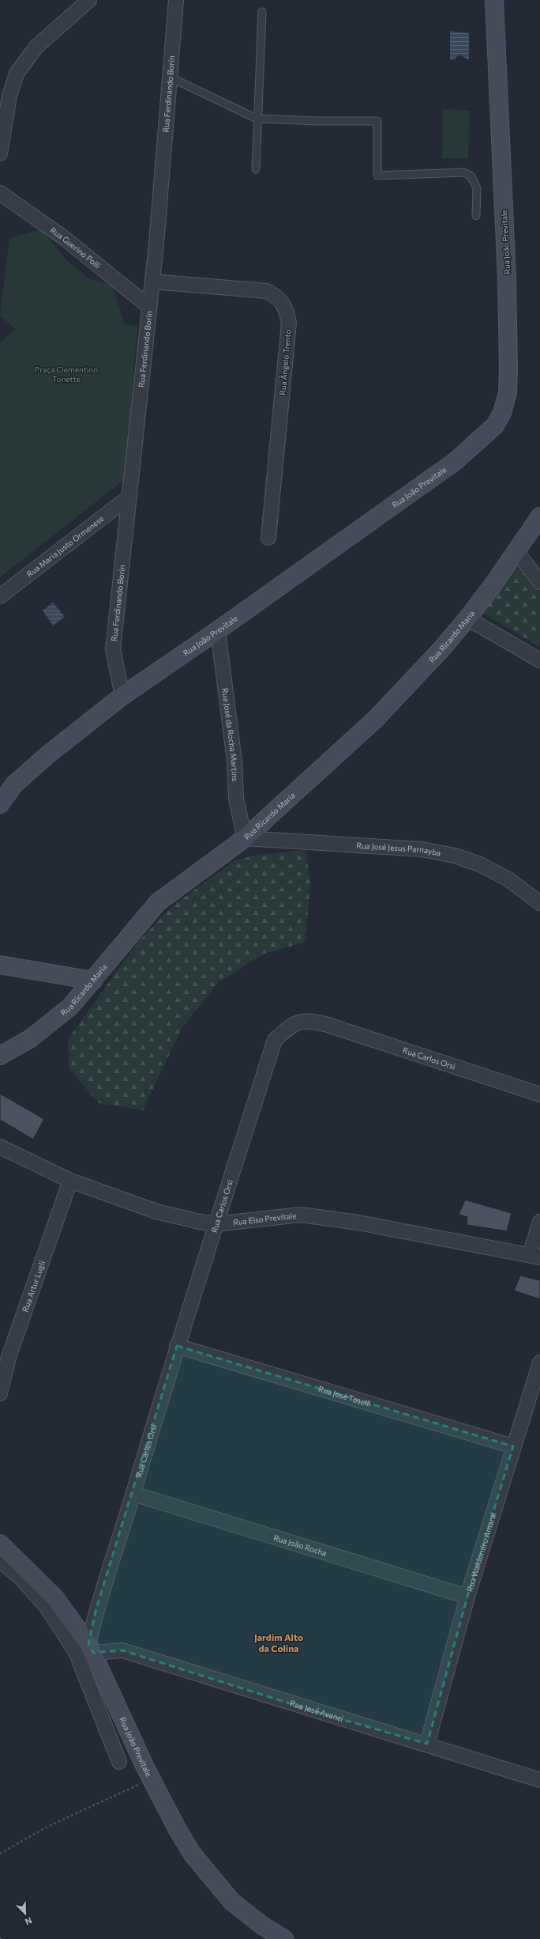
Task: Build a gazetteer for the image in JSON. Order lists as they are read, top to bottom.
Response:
{
  "streets": {
    "main road": ["Rua João Previtale", "Rua Ricardo Maria"],
    "street": [
      "Rua Ferdinando Borin",
      "Rua Guerino Polli",
      "Rua Ângelo Trento",
      "Rua Maria Justo Ormenese",
      "Rua José da Rocha Martins",
      "Rua José Jesus Parnayba",
      "Rua Carlos Orsi",
      "Rua Elso Previtale",
      "Rua Artur Lugli",
      "Rua José Toselli",
      "Rua João Rocha",
      "Rua Waldomiro Amaral",
      "Rua José Avanci"
    ]
  },
  "crossings": [
    ["Rua Ferdinando Borin", "Rua João Previtale"],
    ["Rua Ferdinando Borin", "Rua Guerino Polli"],
    ["Rua Ferdinando Borin", "Rua Ângelo Trento"],
    ["Rua Ferdinando Borin", "Rua Maria Justo Ormenese"],
    ["Rua João Previtale", "Rua José da Rocha Martins"],
    ["Rua João Previtale", "Rua Carlos Orsi"],
    ["Rua João Previtale", "Rua José Avanci"],
    ["Rua Ricardo Maria", "Rua José da Rocha Martins"],
    ["Rua Ricardo Maria", "Rua José Jesus Parnayba"],
    ["Rua José da Rocha Martins", "Rua José Jesus Parnayba"],
    ["Rua Carlos Orsi", "Rua Elso Previtale"],
    ["Rua Carlos Orsi", "Rua José Toselli"],
    ["Rua Carlos Orsi", "Rua João Rocha"],
    ["Rua Carlos Orsi", "Rua José Avanci"],
    ["Rua Elso Previtale", "Rua Artur Lugli"],
    ["Rua José Toselli", "Rua Waldomiro Amaral"],
    ["Rua João Rocha", "Rua Waldomiro Amaral"],
    ["Rua Waldomiro Amaral", "Rua José Avanci"]
  ],
  "districts": ["Jardim Alto da Colina"],
  "parks": ["Praça Clementino Tonette"],
  "north": "bottom right"
}
